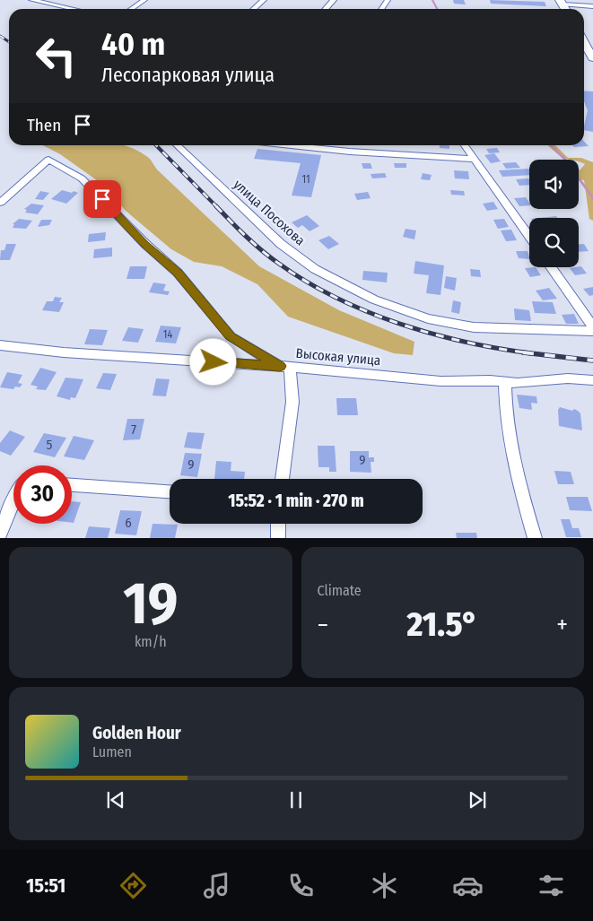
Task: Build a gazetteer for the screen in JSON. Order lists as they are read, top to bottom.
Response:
{
  "streets": {
    "street": ["улица Посохова", "Высокая улица"]
  },
  "house_numbers": [
    "11",
    "14",
    "7",
    "5",
    "9",
    "9",
    "6"
  ],
  "page": {
    "turn": ["40 m", "Лесопарковая улица"],
    "then": "Then",
    "limit": "30",
    "trip": "15:52 · 1 min · 270 m",
    "tile": [
      ["19", "km/h"],
      "Climate"
    ],
    "heat": ["−", "21.5°", "+"],
    "song": ["Golden Hour", "Lumen"],
    "tabs": "15:51"
  }
}
